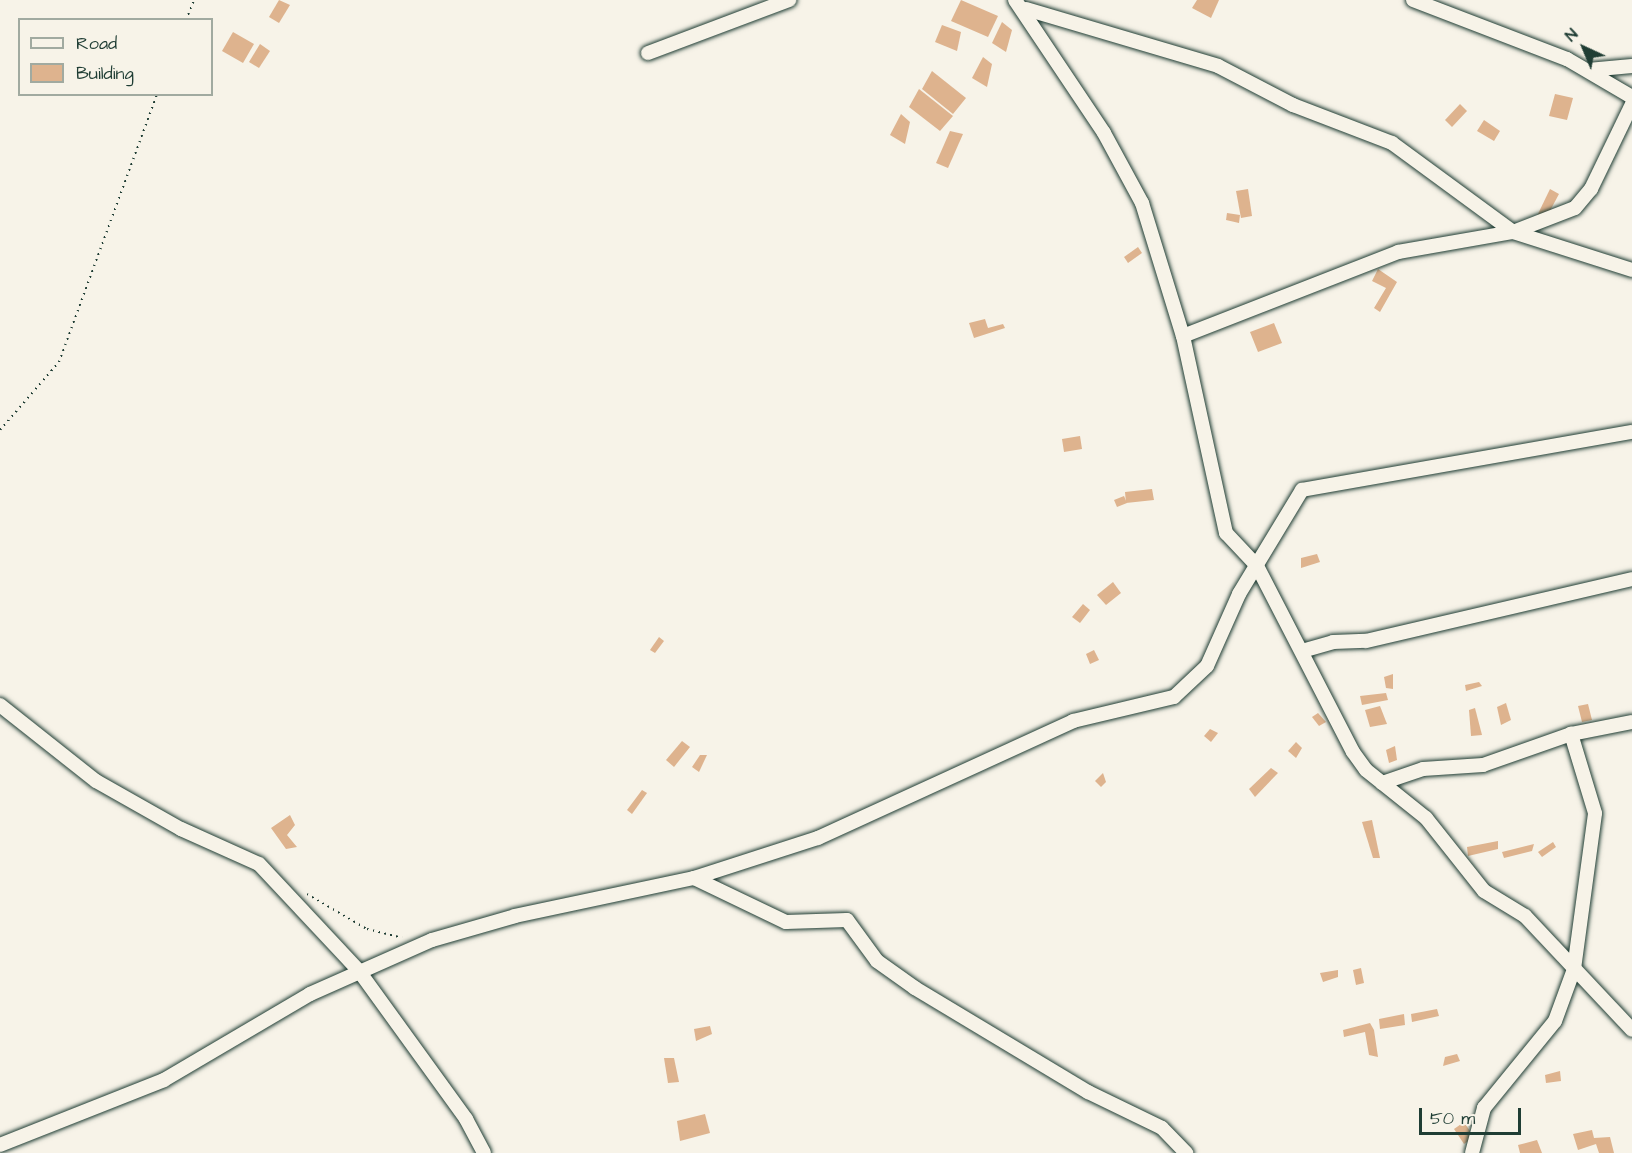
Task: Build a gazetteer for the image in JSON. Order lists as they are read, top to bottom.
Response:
{
  "legend": ["Road", "Building"],
  "scale_bar": "50 m",
  "north": "top left"
}
